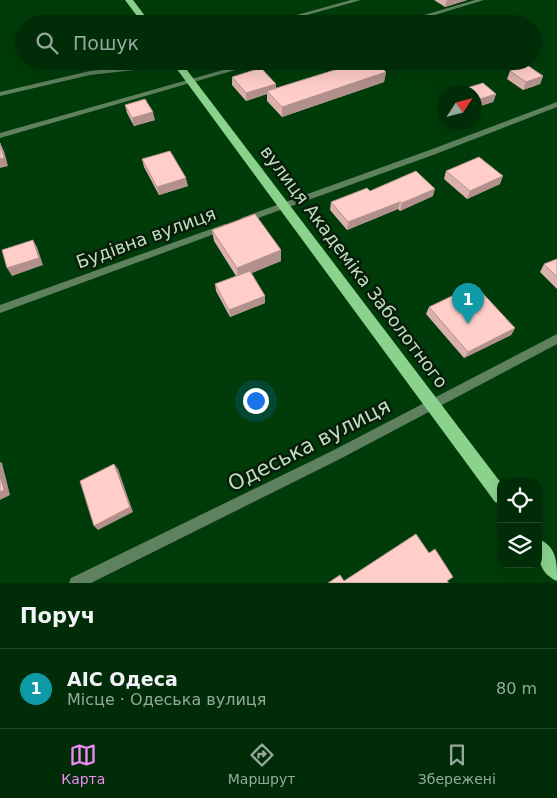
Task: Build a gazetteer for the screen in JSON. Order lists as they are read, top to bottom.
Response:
{
  "streets": {
    "main road": ["вулиця Академіка Заболотного"],
    "street": ["Будівна вулиця", "Одеська вулиця"]
  },
  "crossings": [
    ["Будівна вулиця", "вулиця Академіка Заболотного"],
    ["вулиця Академіка Заболотного", "Одеська вулиця"]
  ],
  "north": "top right",
  "page": {
    "search": "Пошук",
    "pins": "1",
    "heading": "Поруч",
    "list": [
      {
        "mark": "1",
        "name": "АІС Одеса",
        "note": "Місце · Одеська вулиця",
        "value": "80 m"
      }
    ],
    "nav": ["Карта", "Маршрут", "Збережені"]
  }
}
